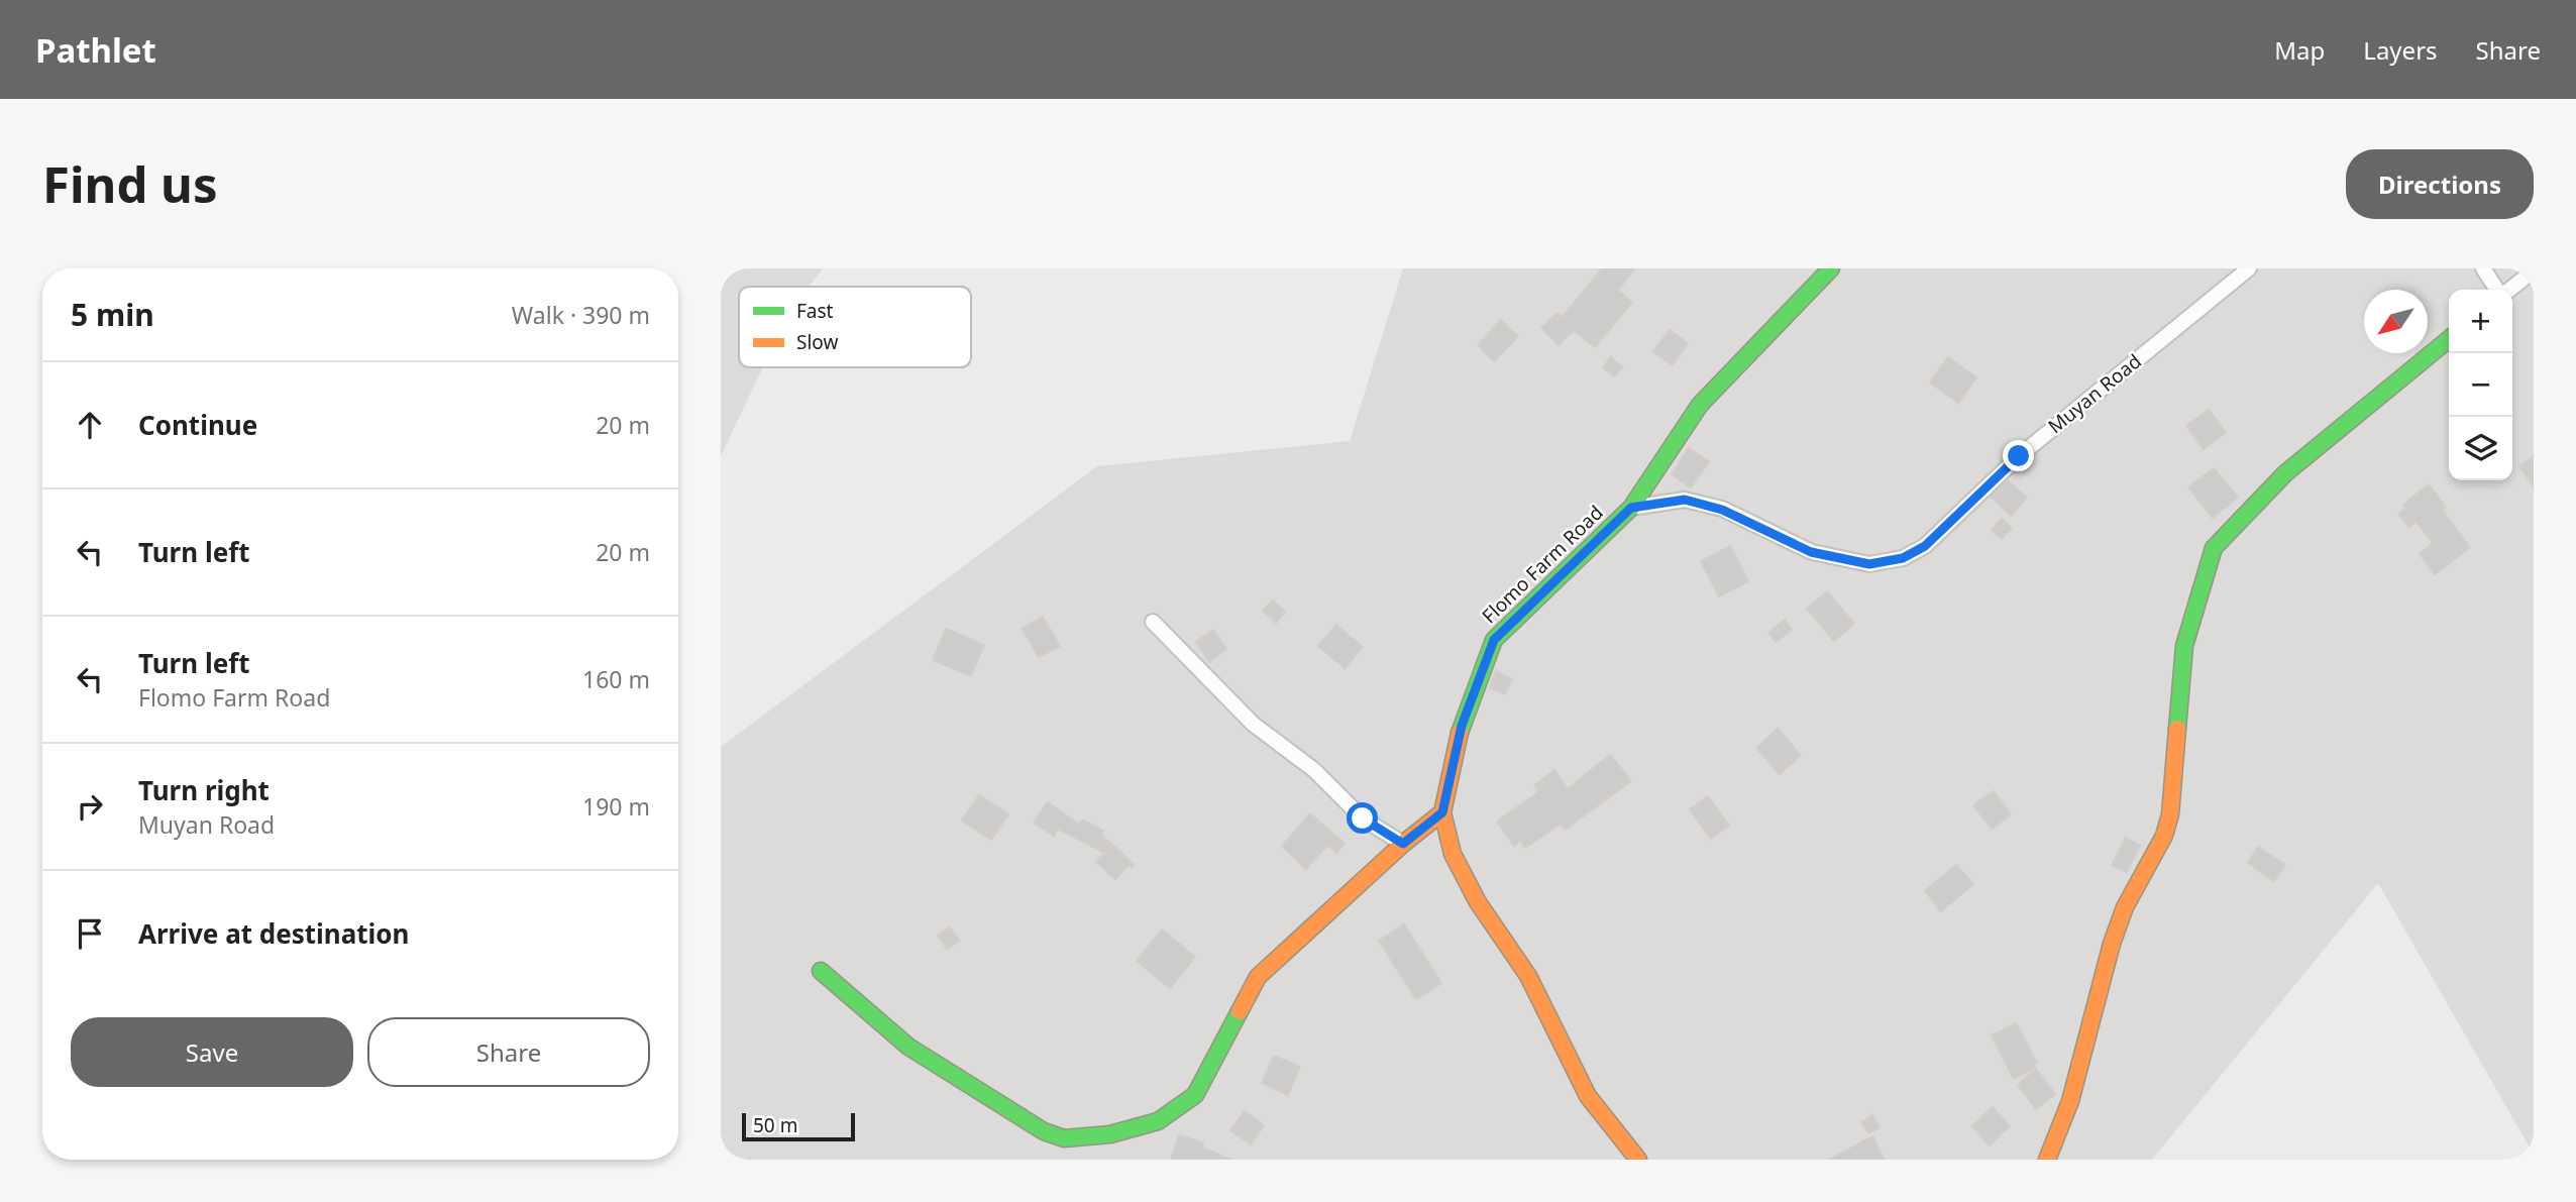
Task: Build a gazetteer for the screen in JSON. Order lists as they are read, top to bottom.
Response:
{
  "streets": {
    "street": ["Muyan Road", "Flomo Farm Road"]
  },
  "crossings": [
    ["Muyan Road", "Flomo Farm Road"]
  ],
  "legend": ["Fast", "Slow"],
  "scale_bar": "50 m",
  "north": "bottom left",
  "page": {
    "header": "Pathlet",
    "nav": ["Map", "Layers", "Share"],
    "buttons": [
      "Directions",
      ["Save", "Share"]
    ],
    "title": "Find us",
    "heading": ["5 min", "Walk · 390 m"],
    "map_buttons": ["+", "−"],
    "list": [
      ["Continue", "20 m"],
      ["Turn left", "20 m"],
      ["Turn left", "Flomo Farm Road", "160 m"],
      ["Turn right", "Muyan Road", "190 m"],
      "Arrive at destination"
    ],
    "scale": "50 m"
  }
}
